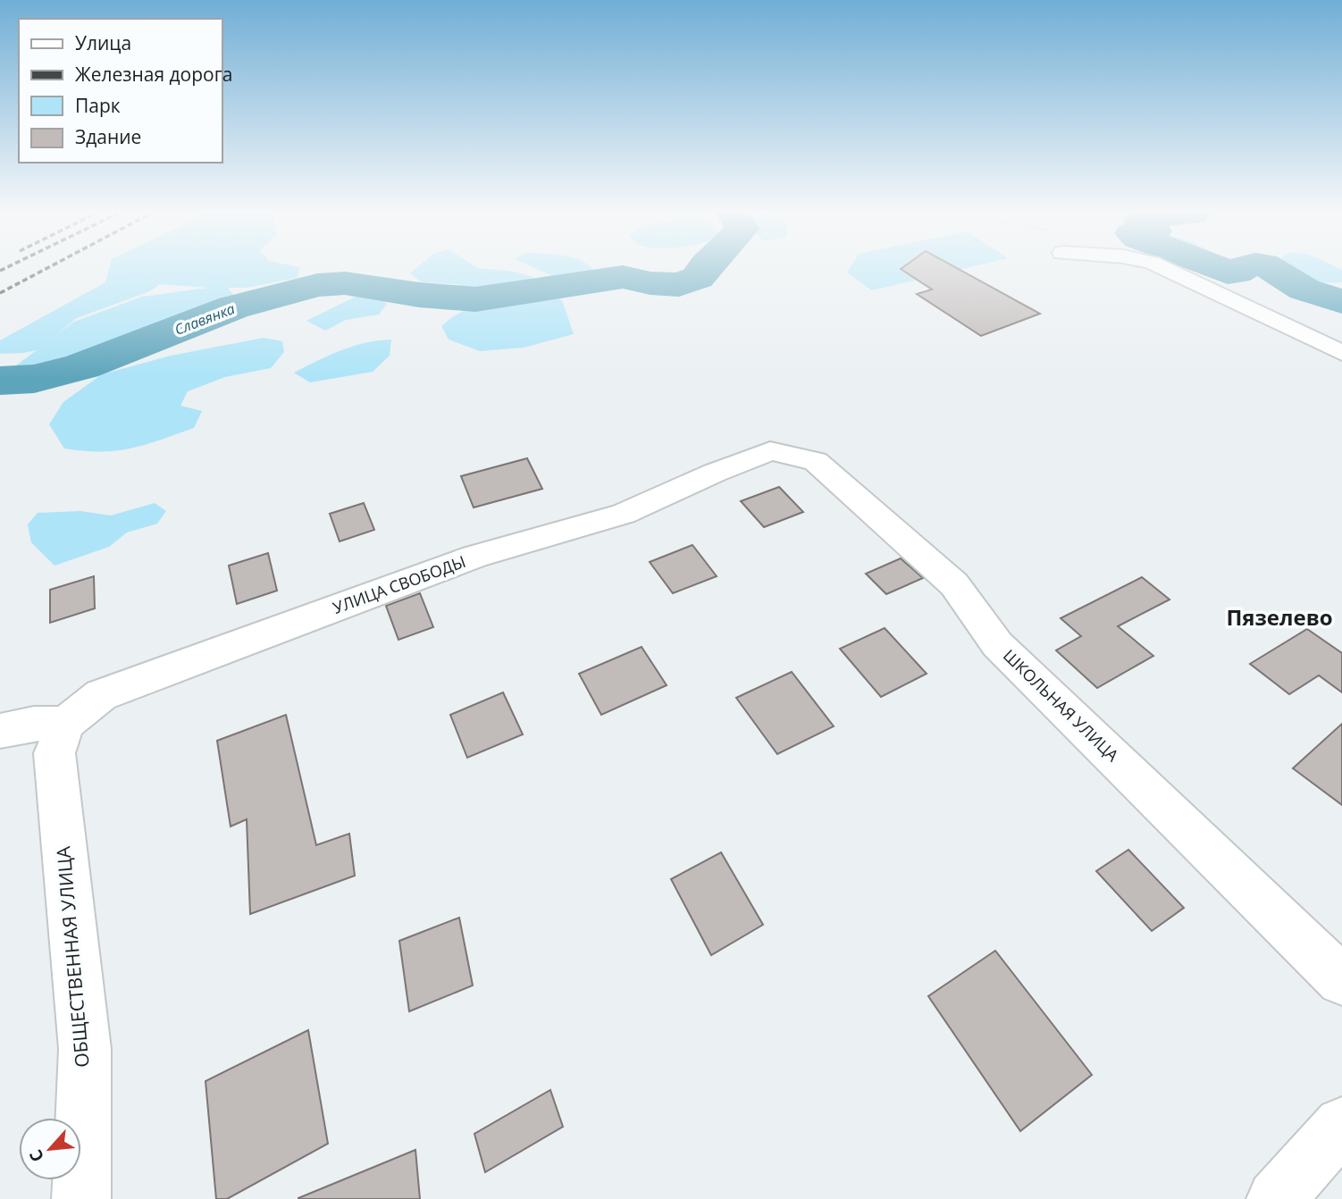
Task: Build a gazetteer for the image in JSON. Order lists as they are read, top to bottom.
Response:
{
  "streets": {
    "street": ["УЛИЦА СВОБОДЫ", "ШКОЛЬНАЯ УЛИЦА", "ОБЩЕСТВЕННАЯ УЛИЦА"]
  },
  "crossings": [
    ["УЛИЦА СВОБОДЫ", "ШКОЛЬНАЯ УЛИЦА"],
    ["УЛИЦА СВОБОДЫ", "ОБЩЕСТВЕННАЯ УЛИЦА"]
  ],
  "districts": ["Пязелево"],
  "water": ["Славянка"],
  "legend": [
    "Улица",
    "Железная дорога",
    "Парк",
    "Здание"
  ],
  "north": "bottom left"
}
